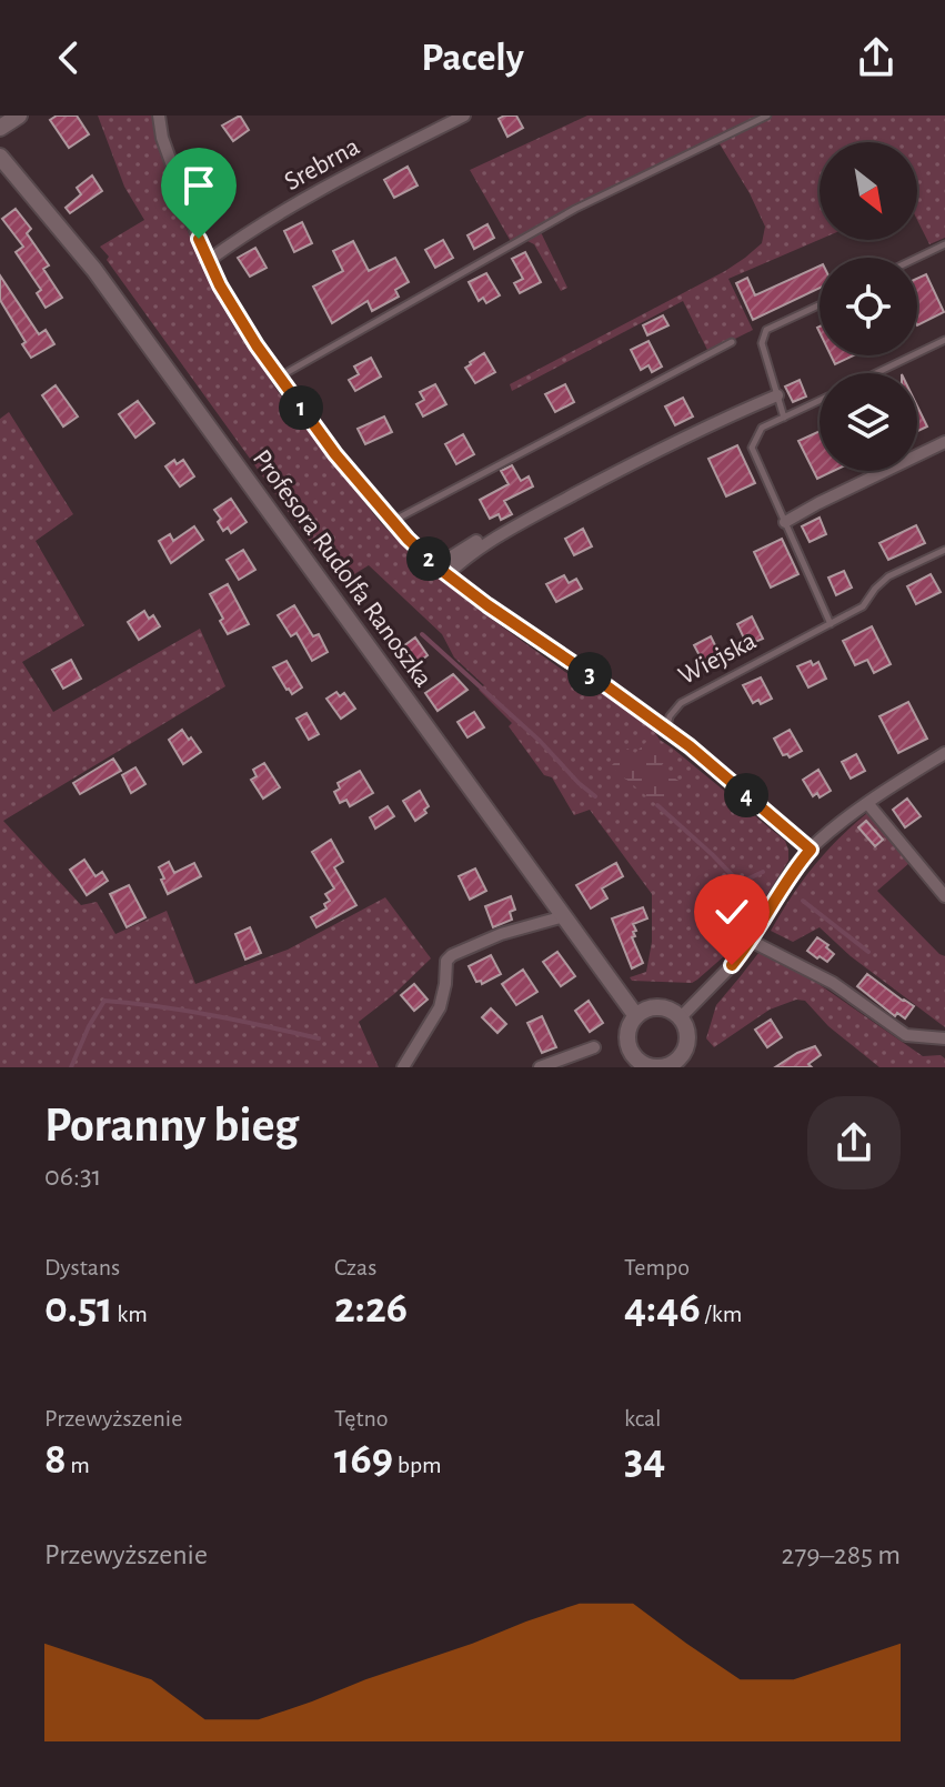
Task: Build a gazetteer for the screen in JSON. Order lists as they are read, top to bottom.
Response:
{
  "streets": {
    "street": ["Srebrna", "Profesora Rudolfa Ranoszka"],
    "lane": ["Wiejska"]
  },
  "north": "bottom right",
  "page": {
    "header": "Pacely",
    "pins": [
      "1",
      "2",
      "3",
      "4"
    ],
    "heading": ["Poranny bieg", "06:31"],
    "stats": [
      ["Dystans", "0.51 km"],
      ["Czas", "2:26"],
      ["Tempo", "4:46 /km"],
      ["Przewyższenie", "8 m"],
      ["Tętno", "169 bpm"],
      ["kcal", "34"]
    ],
    "chart": ["Przewyższenie", "279–285 m"]
  }
}
